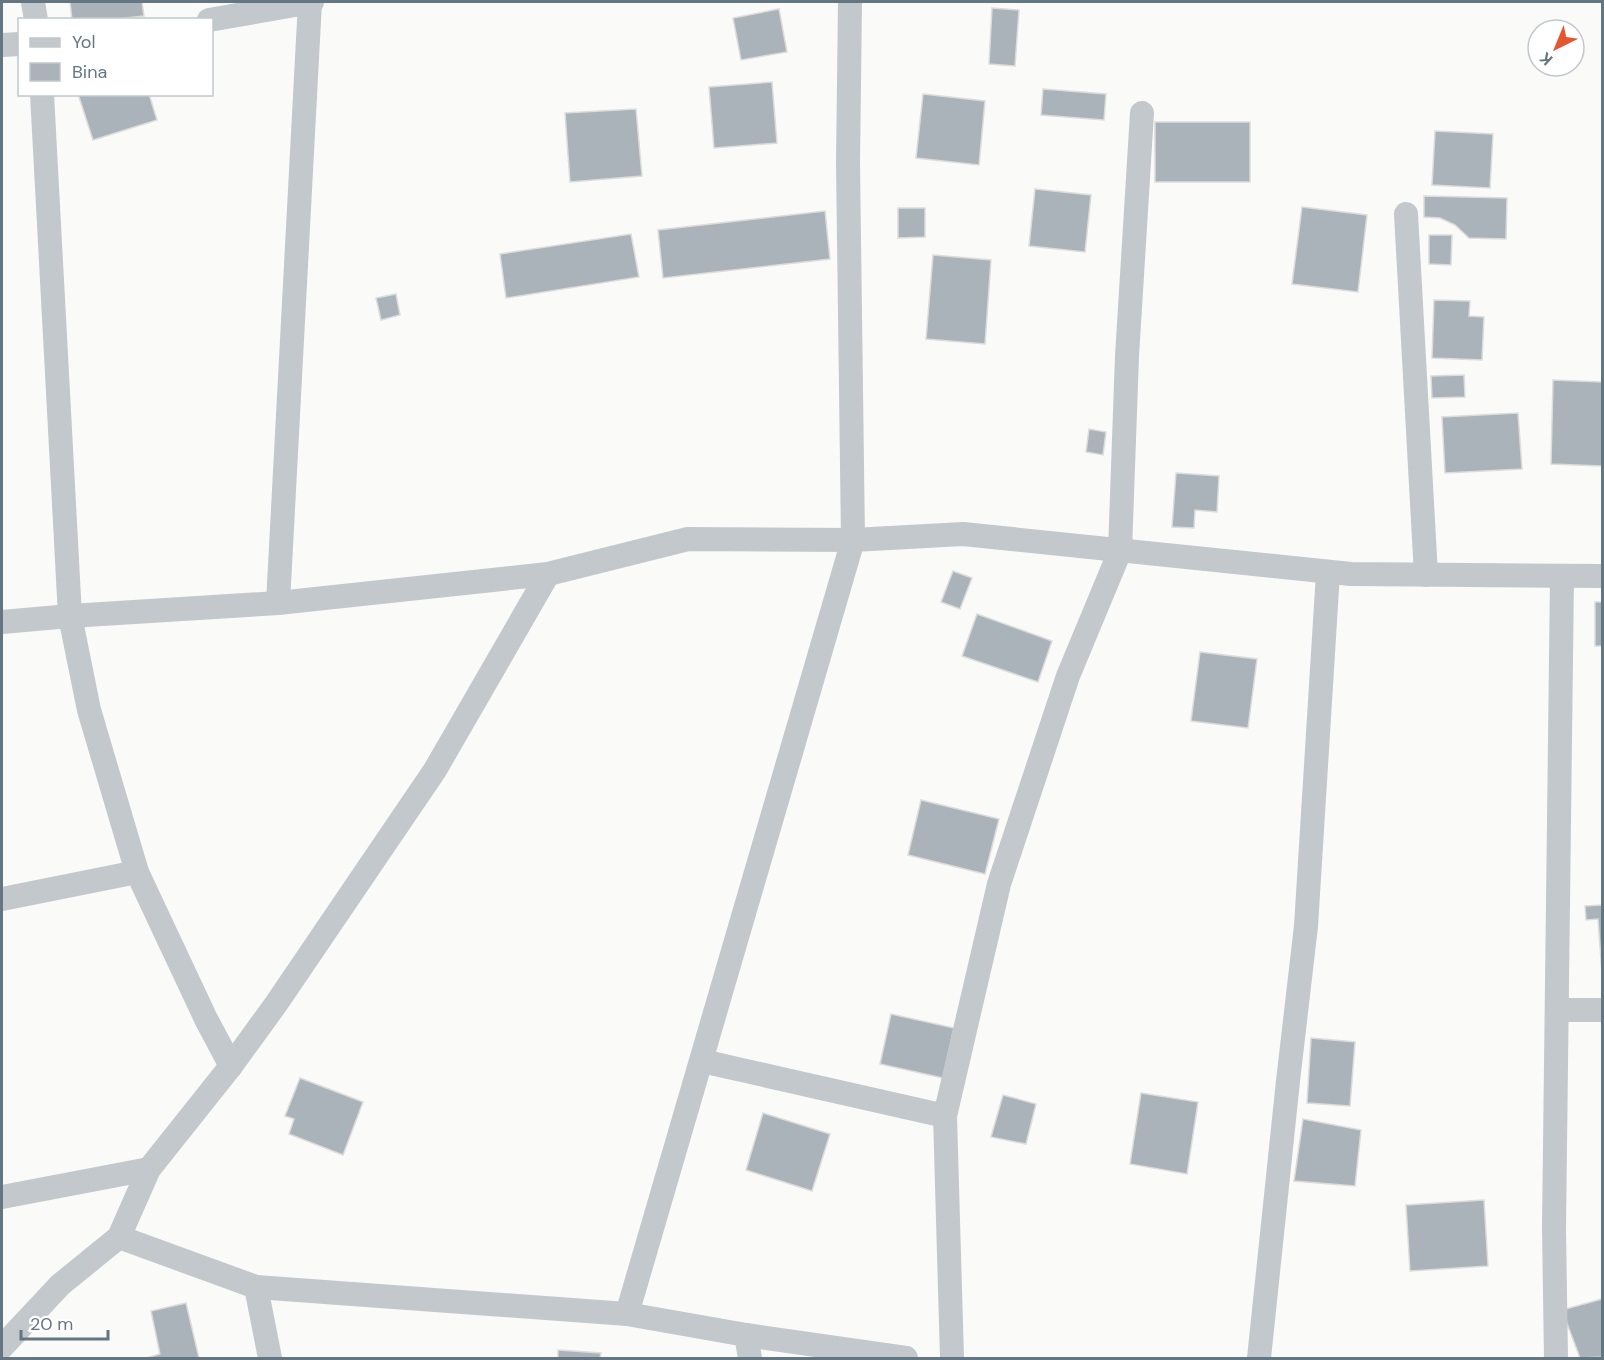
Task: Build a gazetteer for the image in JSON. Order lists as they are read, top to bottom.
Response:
{
  "legend": ["Yol", "Bina"],
  "scale_bar": "20 m",
  "north": "bottom left"
}
